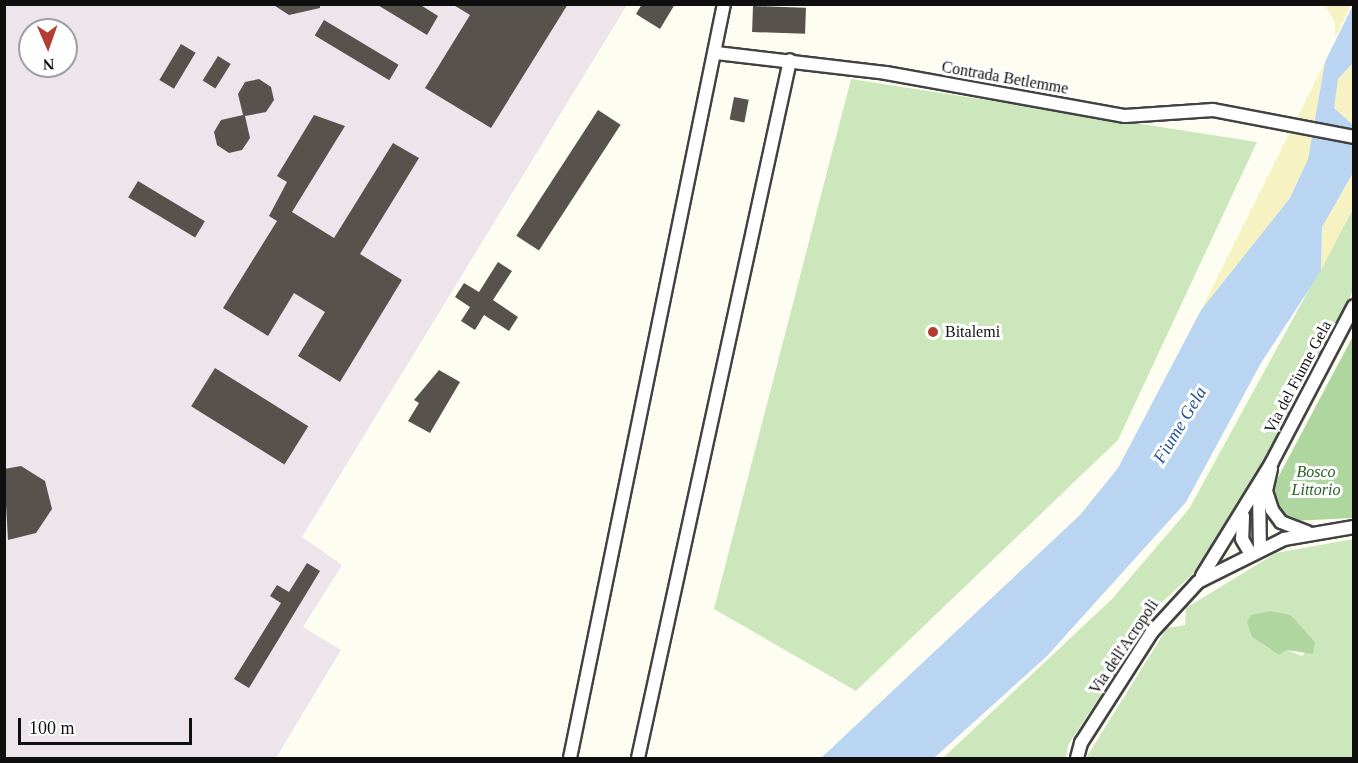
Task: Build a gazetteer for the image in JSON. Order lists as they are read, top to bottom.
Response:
{
  "streets": {
    "street": ["Contrada Betlemme", "Via del Fiume Gela", "Via dell'Acropoli"]
  },
  "water": ["Fiume Gela"],
  "parks": ["Bosco Littorio"],
  "places": ["Bitalemi"],
  "scale_bar": "100 m",
  "north": "bottom"
}
